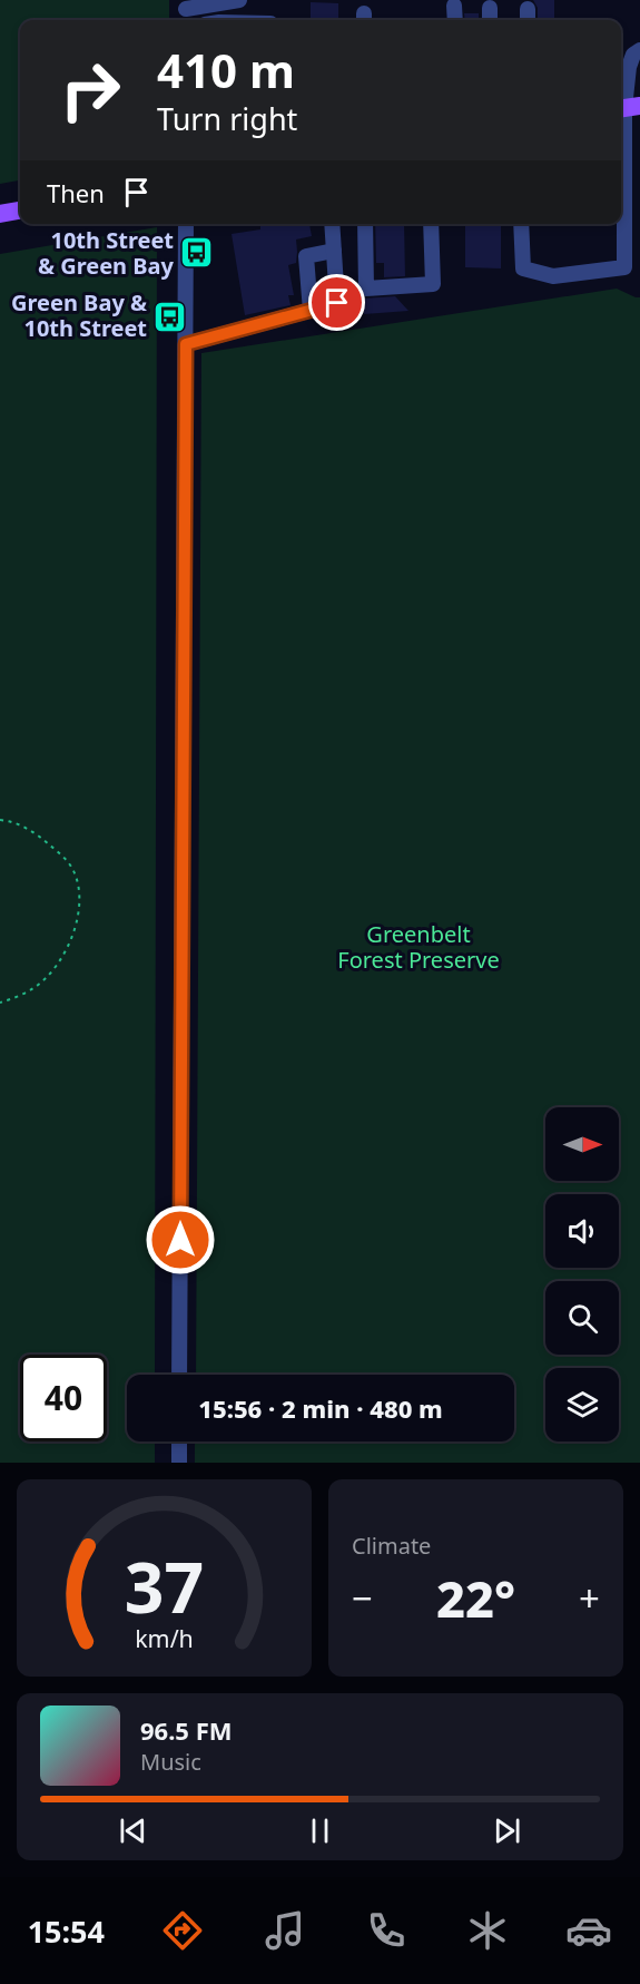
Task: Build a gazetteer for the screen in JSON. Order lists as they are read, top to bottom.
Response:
{
  "parks": ["Greenbelt Forest Preserve"],
  "places": {
    "bus stop": ["10th Street & Green Bay", "Green Bay & 10th Street"]
  },
  "north": "right",
  "page": {
    "turn": ["410 m", "Turn right"],
    "then": "Then",
    "limit": "40",
    "trip": "15:56 · 2 min · 480 m",
    "tile": "Climate",
    "heat": ["−", "22°", "+"],
    "song": ["96.5 FM", "Music"],
    "tabs": "15:54",
    "gauge": ["37", "km/h"]
  }
}
